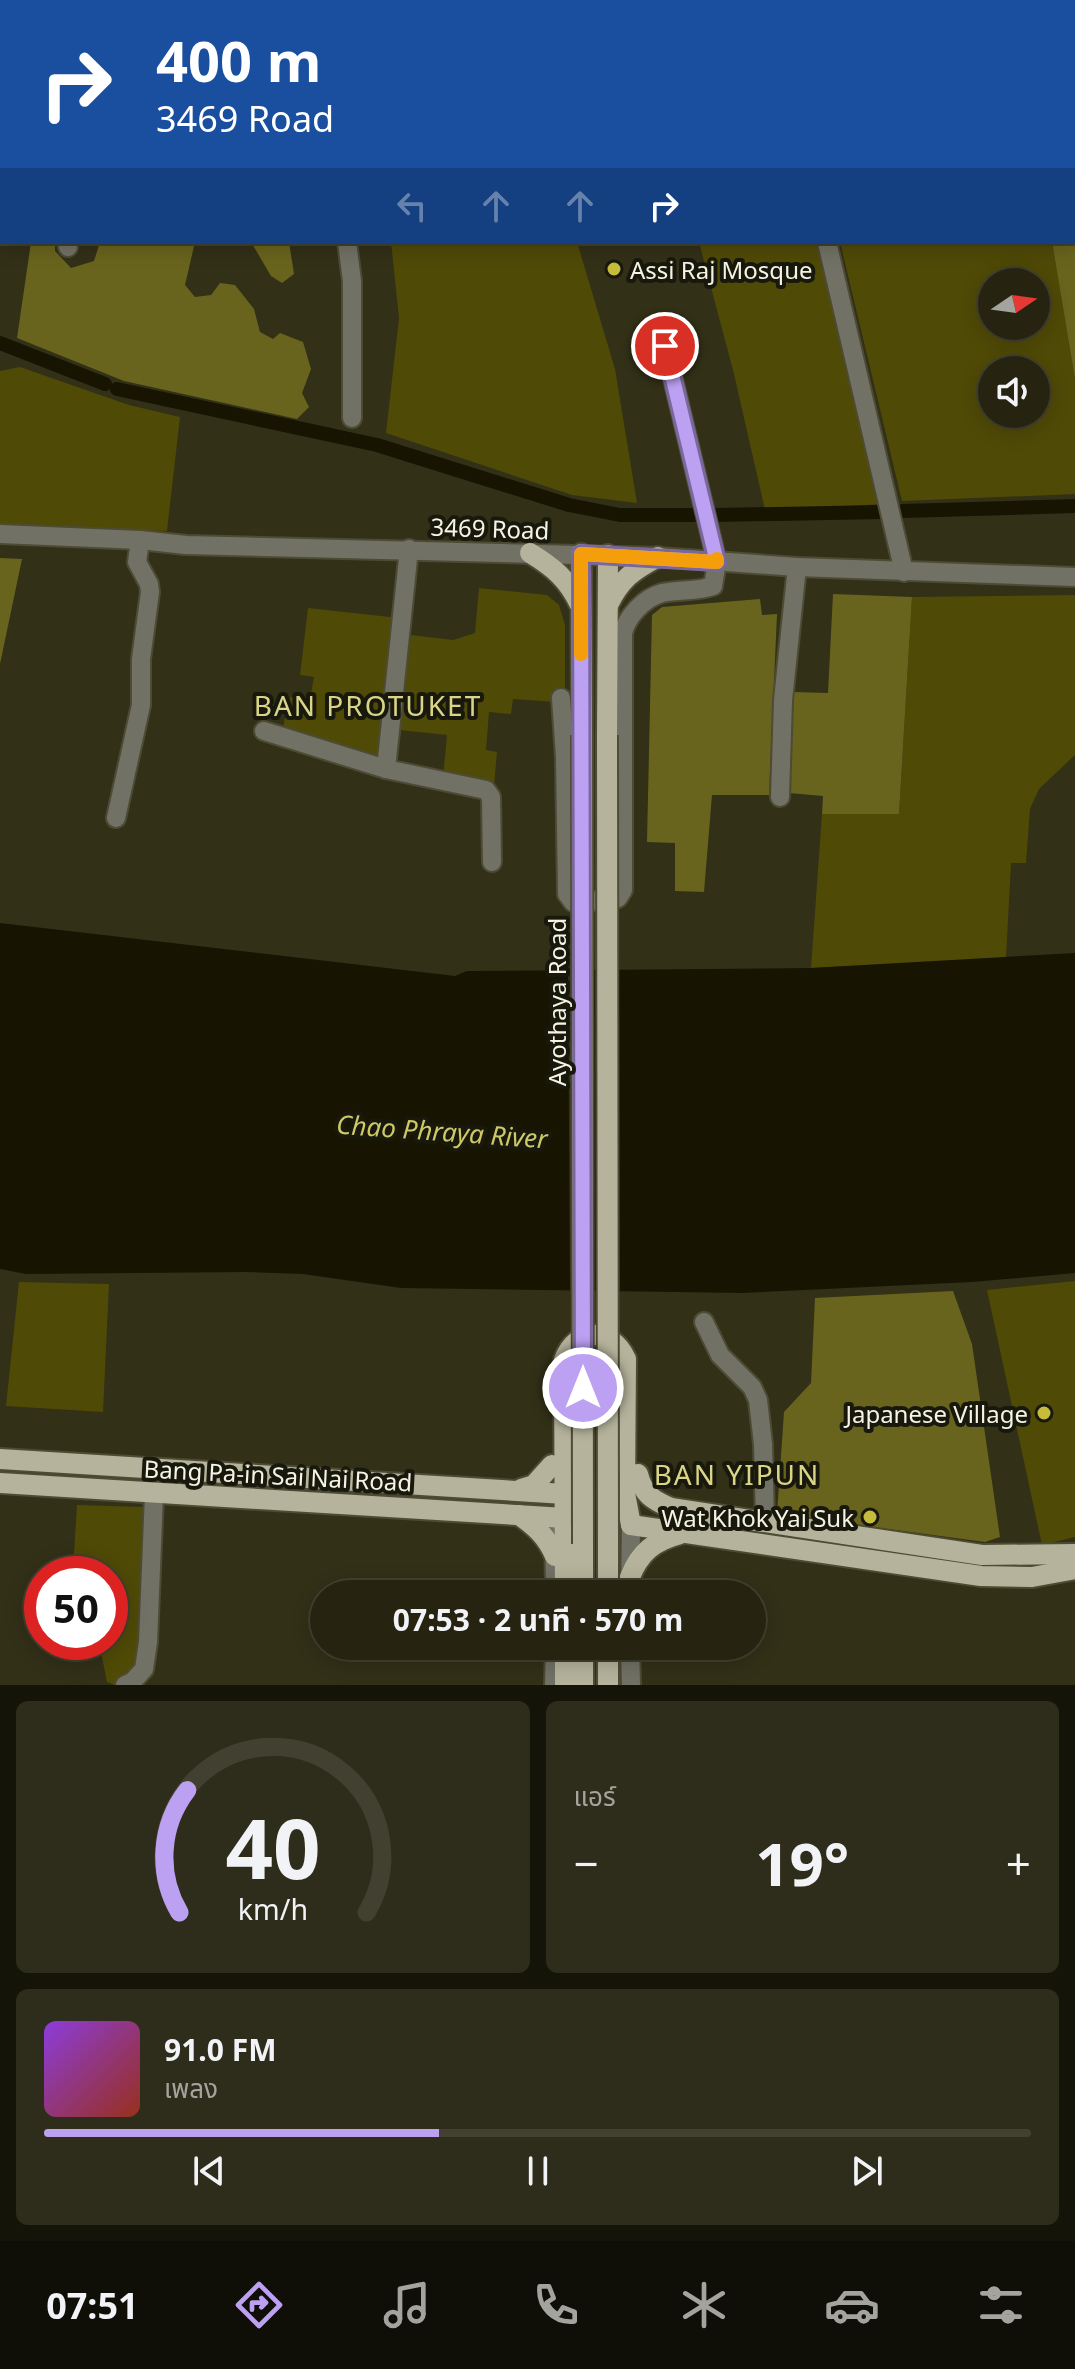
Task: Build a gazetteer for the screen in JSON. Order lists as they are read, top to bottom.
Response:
{
  "streets": {
    "main road": ["Ayothaya Road", "Bang Pa-in Sai Nai Road"],
    "street": ["3469 Road"]
  },
  "crossings": [
    ["3469 Road", "Ayothaya Road"]
  ],
  "districts": ["BAN PROTUKET", "BAN YIPUN"],
  "water": ["Chao Phraya River"],
  "places": ["Assi Raj Mosque", "Japanese Village", "Wat Khok Yai Suk"],
  "north": "right",
  "page": {
    "turn": ["400 m", "3469 Road"],
    "limit": "50",
    "trip": "07:53 · 2 นาที · 570 m",
    "tile": "แอร์",
    "heat": ["−", "19°", "+"],
    "song": ["91.0 FM", "เพลง"],
    "tabs": "07:51",
    "gauge": ["40", "km/h"]
  }
}
